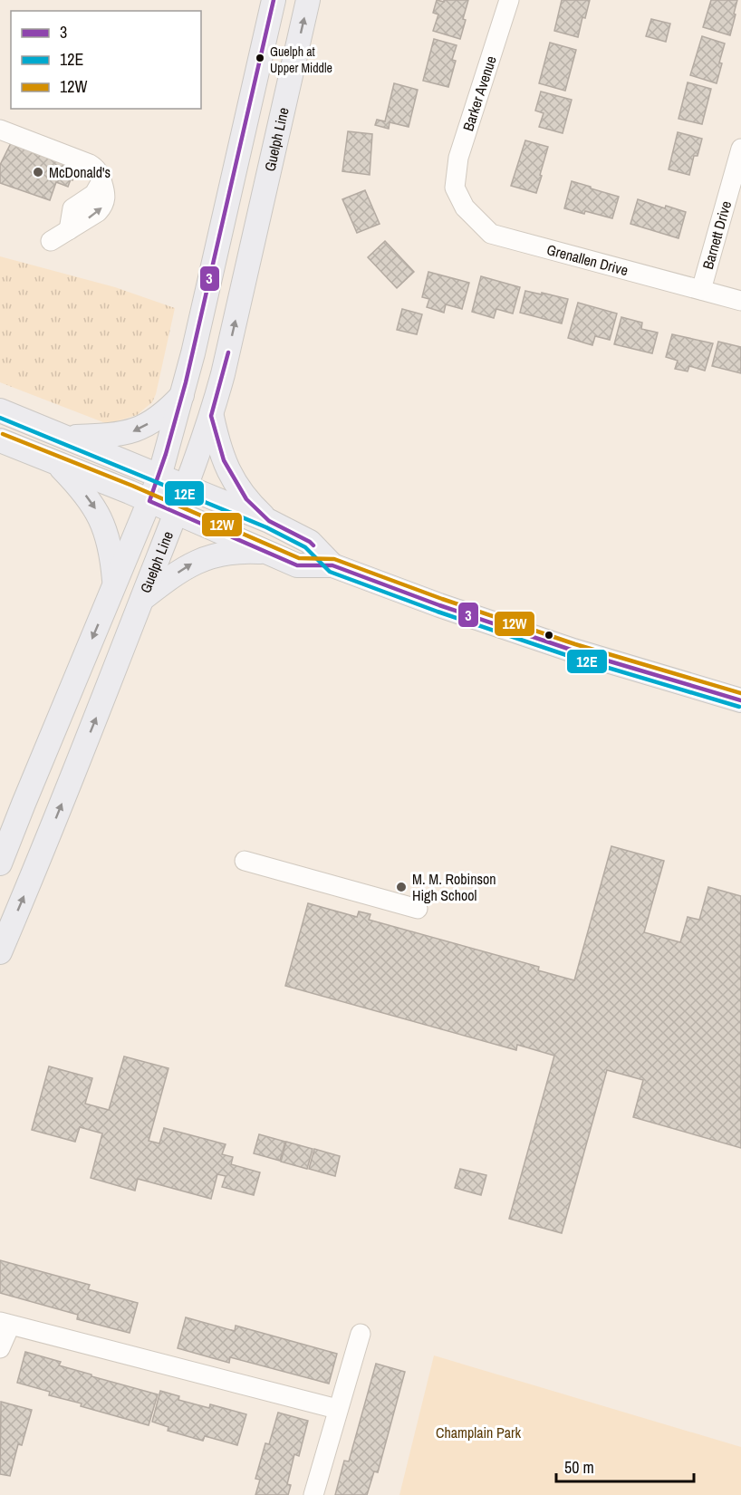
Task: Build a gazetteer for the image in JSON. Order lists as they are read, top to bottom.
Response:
{
  "streets": {
    "main road": ["Guelph Line"],
    "street": ["Barker Avenue", "Barnett Drive", "Grenallen Drive"]
  },
  "crossings": [
    ["Barker Avenue", "Grenallen Drive"],
    ["Barnett Drive", "Grenallen Drive"]
  ],
  "parks": ["Champlain Park"],
  "places": ["Guelph at Upper Middle", "McDonald's", "M. M. Robinson High School"],
  "lines": ["transit line 3", "transit line 12E", "transit line 12W"],
  "legend": ["3", "12E", "12W"],
  "scale_bar": "50 m"
}
